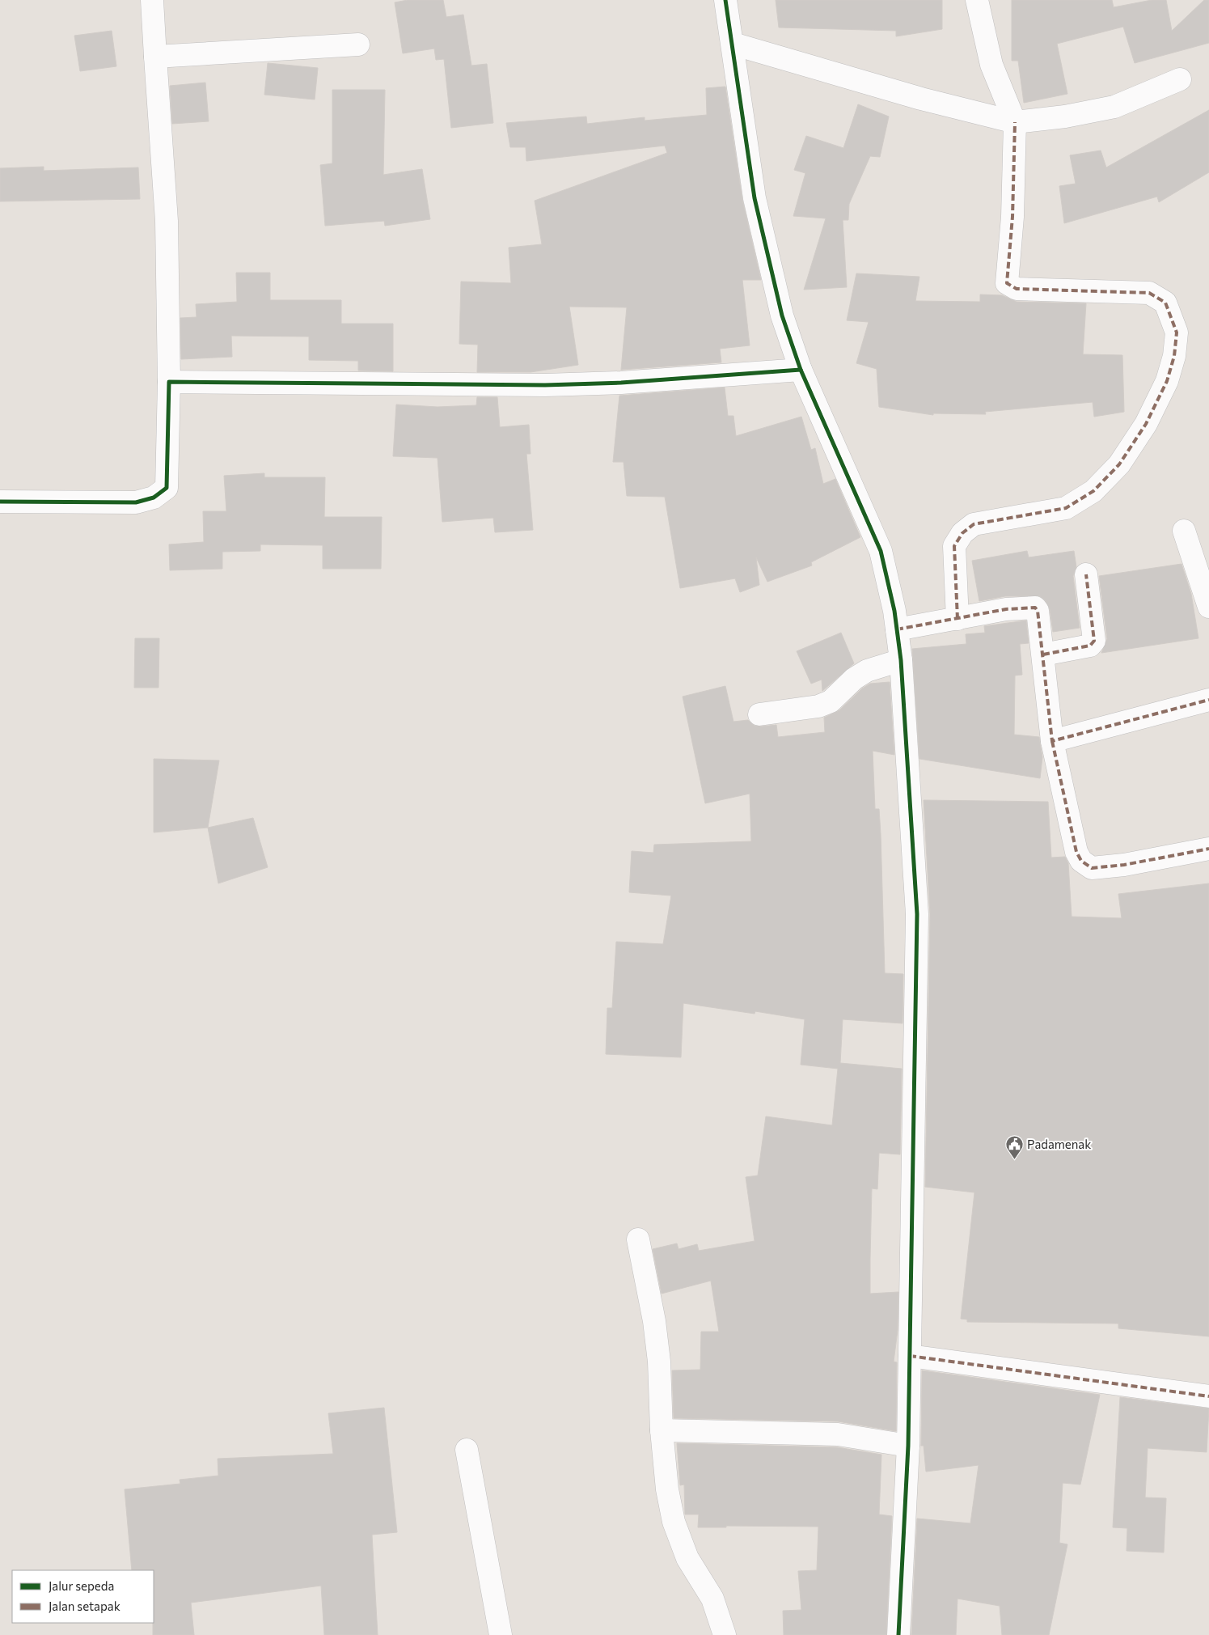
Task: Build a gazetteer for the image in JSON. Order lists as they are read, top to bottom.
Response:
{
  "places": {
    "public building": ["Padamenak"]
  },
  "legend": ["Jalur sepeda", "Jalan setapak"]
}
